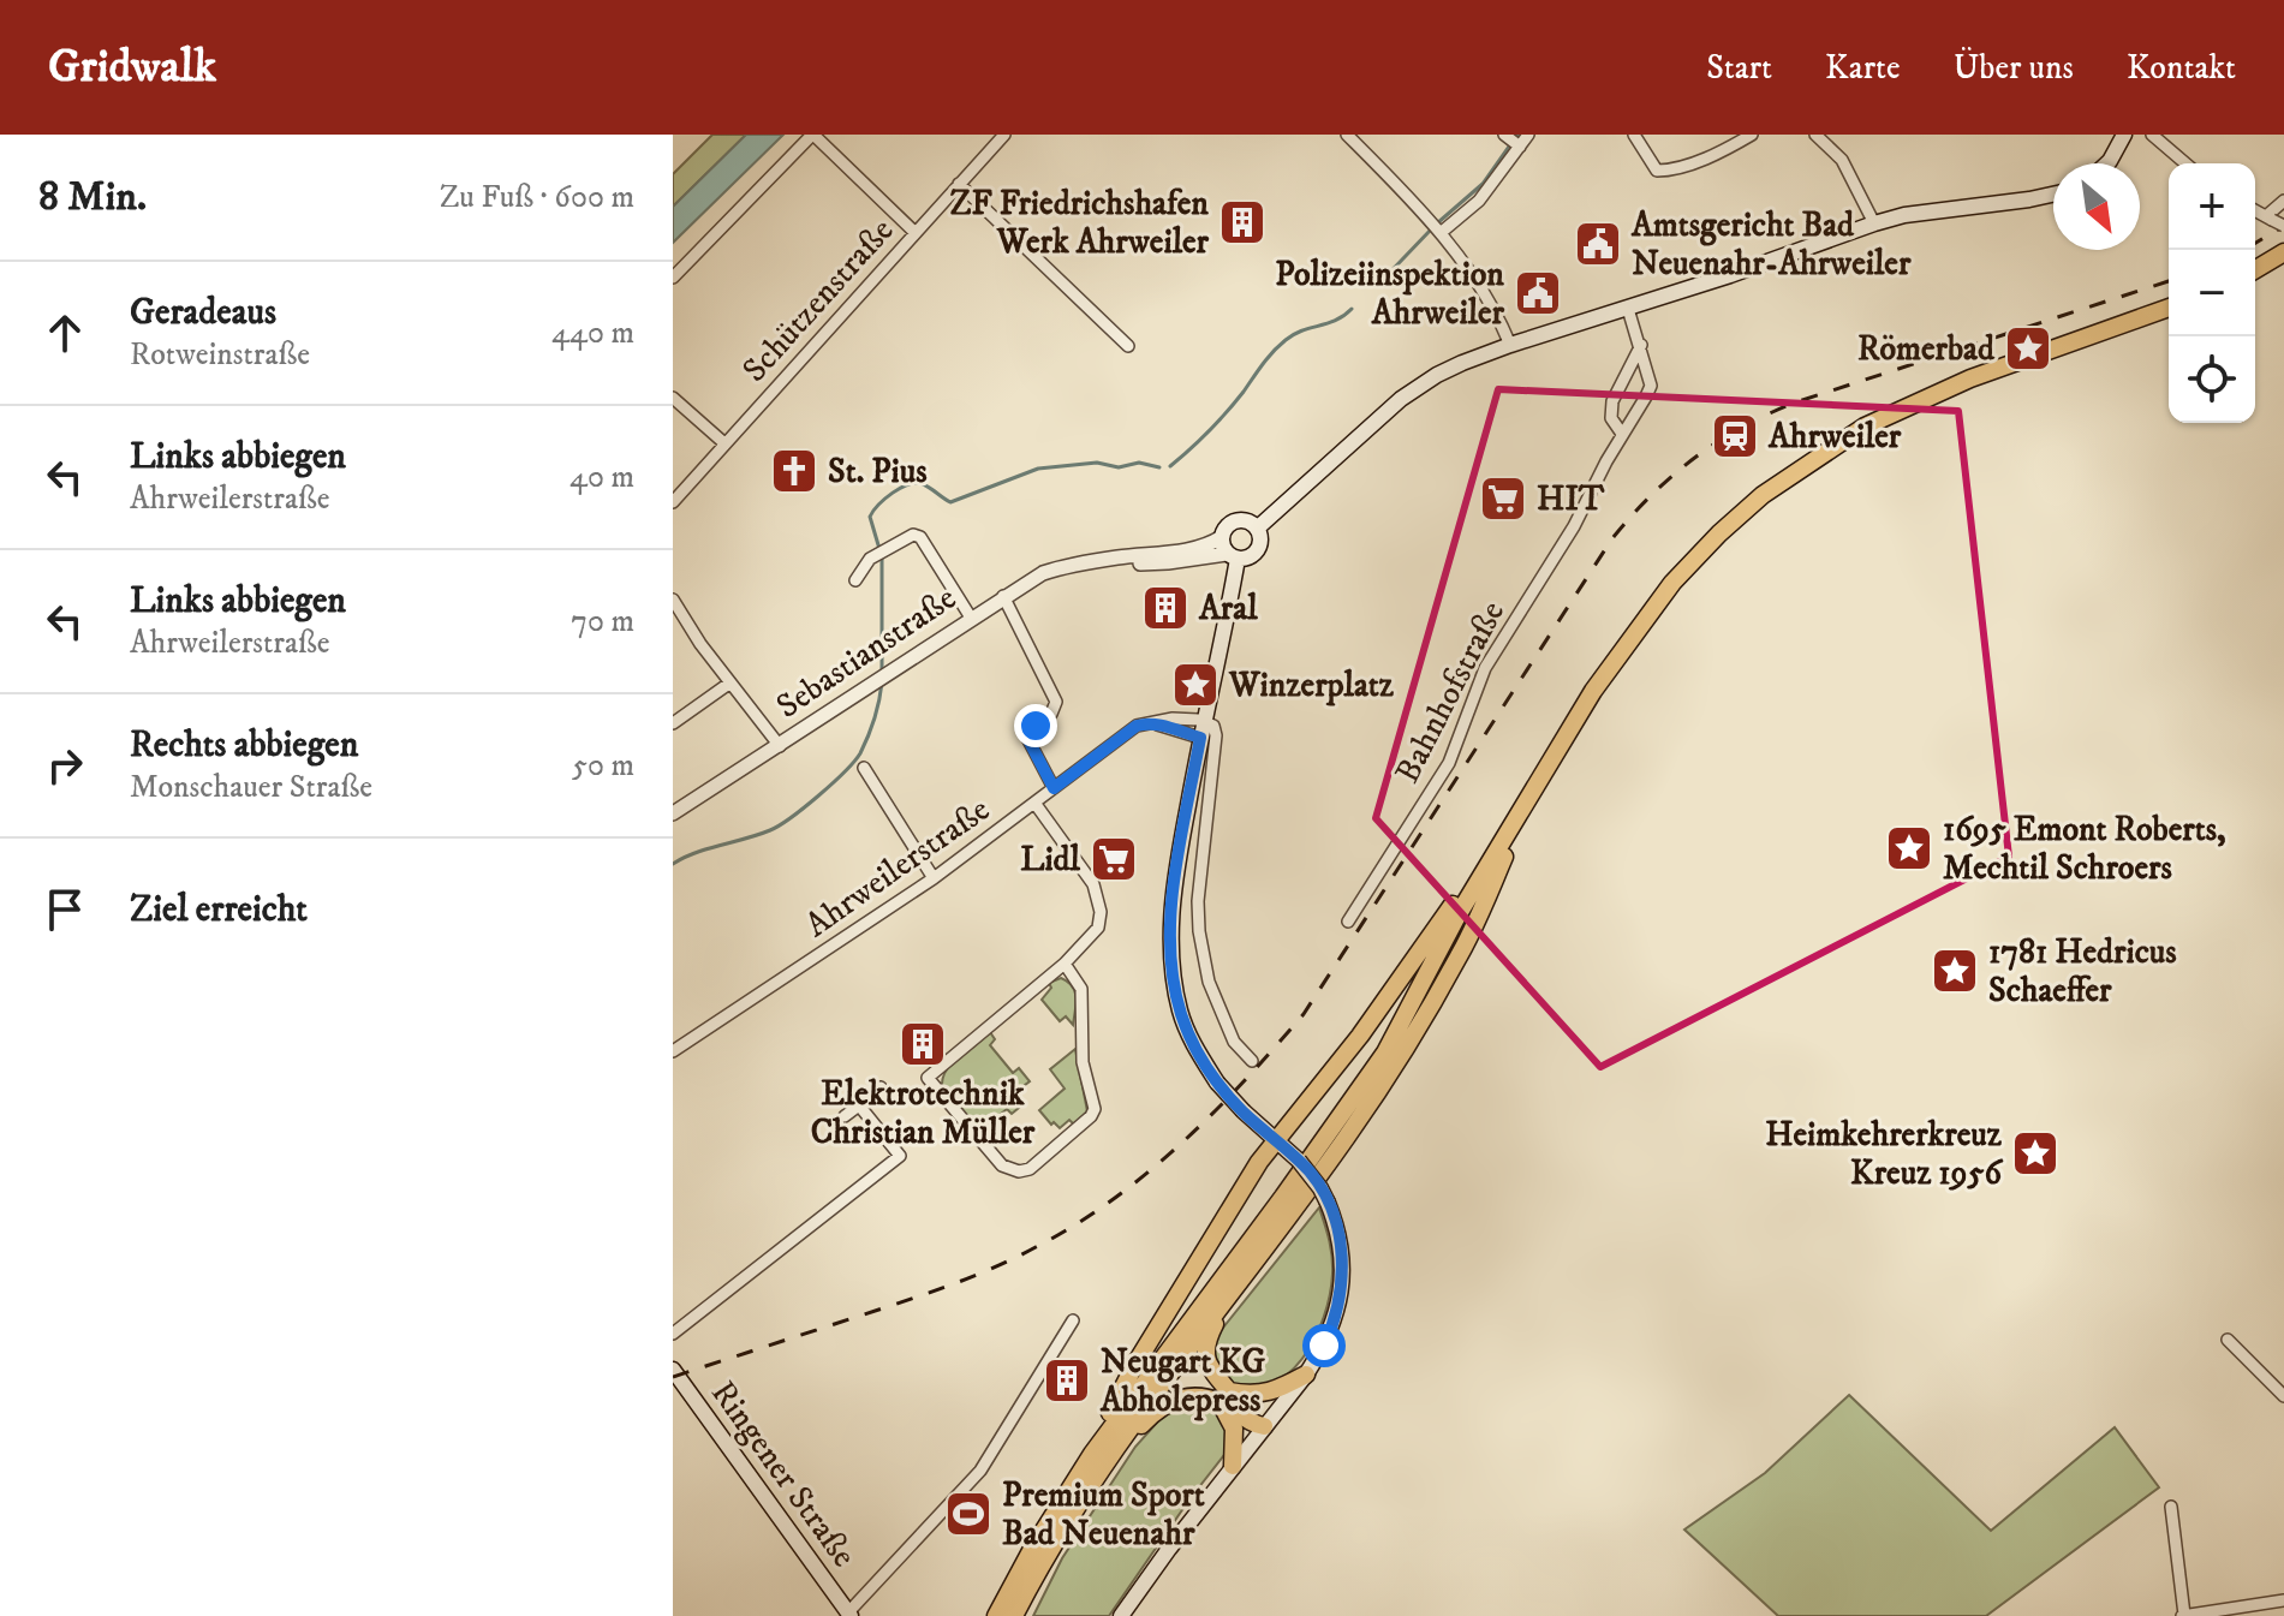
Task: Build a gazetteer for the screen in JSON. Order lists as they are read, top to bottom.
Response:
{
  "streets": {
    "main road": ["Ringener Straße"],
    "street": [
      "Schützenstraße",
      "Sebastianstraße",
      "Bahnhofstraße",
      "Ahrweilerstraße"
    ]
  },
  "places": {
    "building": [
      "ZF Friedrichshafen Werk Ahrweiler",
      "Aral",
      "Elektrotechnik Christian Müller",
      "Neugart KG Abholepress"
    ],
    "public building": ["Amtsgericht Bad Neuenahr-Ahrweiler", "Polizeiinspektion Ahrweiler"],
    "place": [
      "Römerbad",
      "Winzerplatz",
      "1695 Emont Roberts, Mechtil Schroers",
      "1781 Hedricus Schaeffer",
      "Heimkehrerkreuz Kreuz 1956"
    ],
    "station": ["Ahrweiler"],
    "church": ["St. Pius"],
    "supermarket": ["HIT", "Lidl"],
    "sports": ["Premium Sport Bad Neuenahr"]
  },
  "north": "bottom right",
  "page": {
    "header": "Gridwalk",
    "nav": [
      "Start",
      "Karte",
      "Über uns",
      "Kontakt"
    ],
    "heading": ["8 Min.", "Zu Fuß · 600 m"],
    "map_buttons": ["+", "−"],
    "list": [
      ["Geradeaus", "Rotweinstraße", "440 m"],
      ["Links abbiegen", "Ahrweilerstraße", "40 m"],
      ["Links abbiegen", "Ahrweilerstraße", "70 m"],
      ["Rechts abbiegen", "Monschauer Straße", "50 m"],
      "Ziel erreicht"
    ]
  }
}
